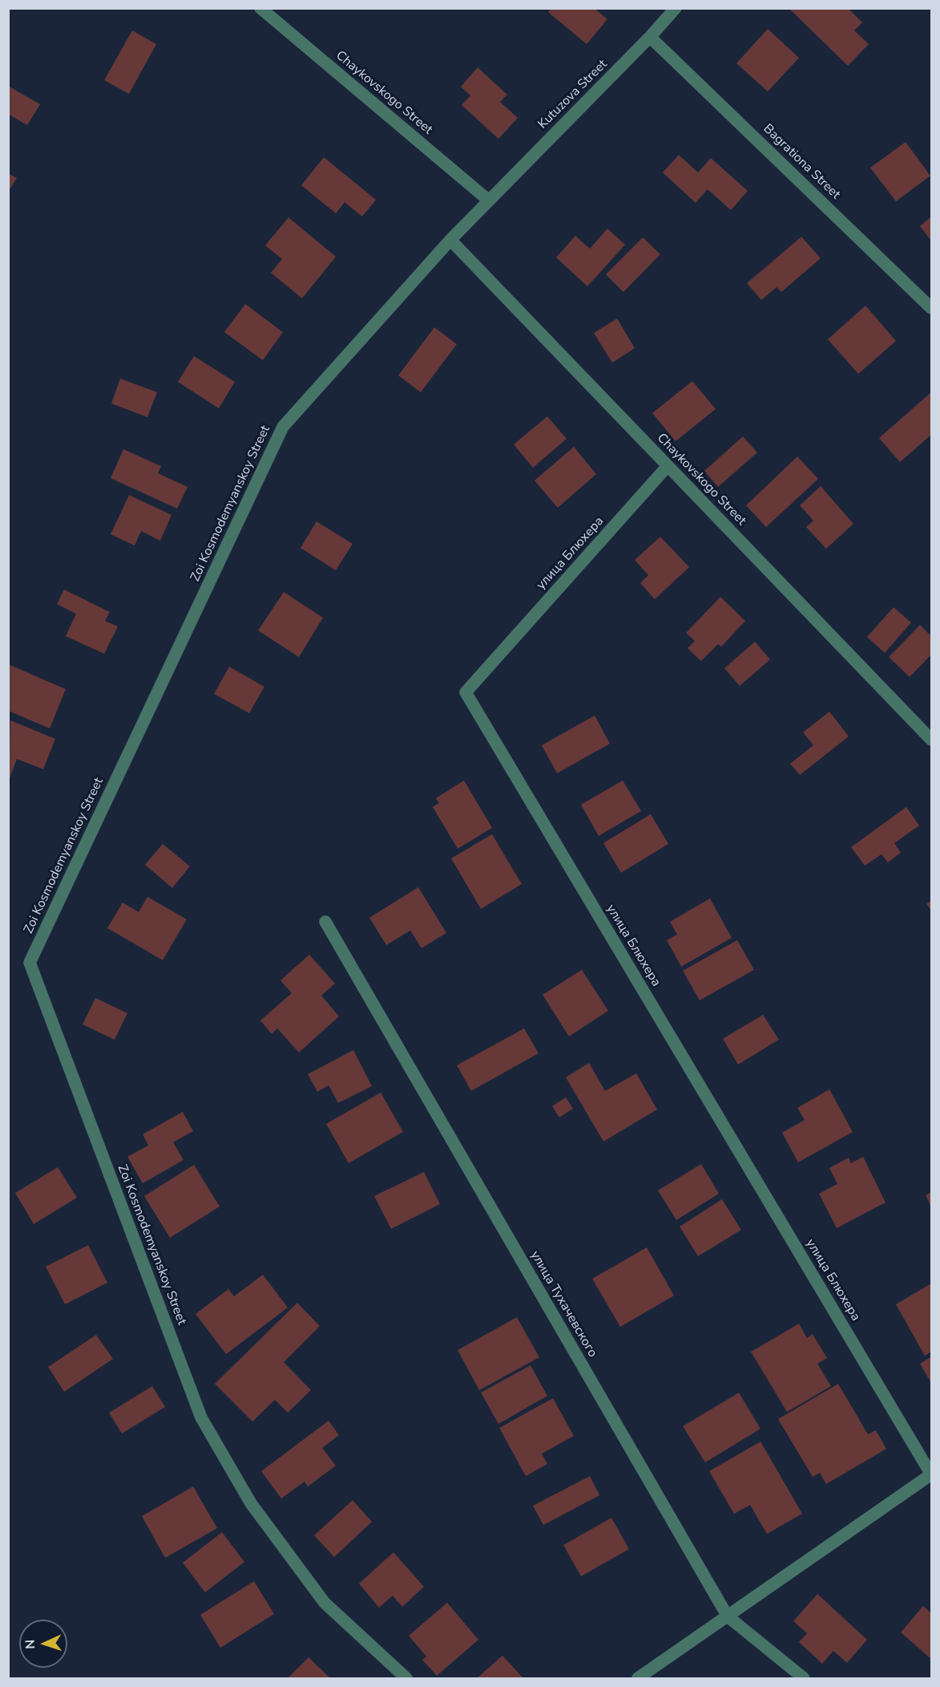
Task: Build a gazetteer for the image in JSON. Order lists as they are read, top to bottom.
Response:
{
  "streets": {
    "street": [
      "Chaykovskogo Street",
      "Kutuzova Street",
      "Bagrationa Street",
      "Zoi Kosmodemyanskoy Street",
      "улица Блюхера",
      "улица Тухачевского"
    ]
  },
  "crossings": [
    ["Chaykovskogo Street", "Kutuzova Street"],
    ["Chaykovskogo Street", "Zoi Kosmodemyanskoy Street"],
    ["Chaykovskogo Street", "улица Блюхера"],
    ["Kutuzova Street", "Bagrationa Street"],
    ["Kutuzova Street", "Zoi Kosmodemyanskoy Street"]
  ],
  "north": "left"
}
